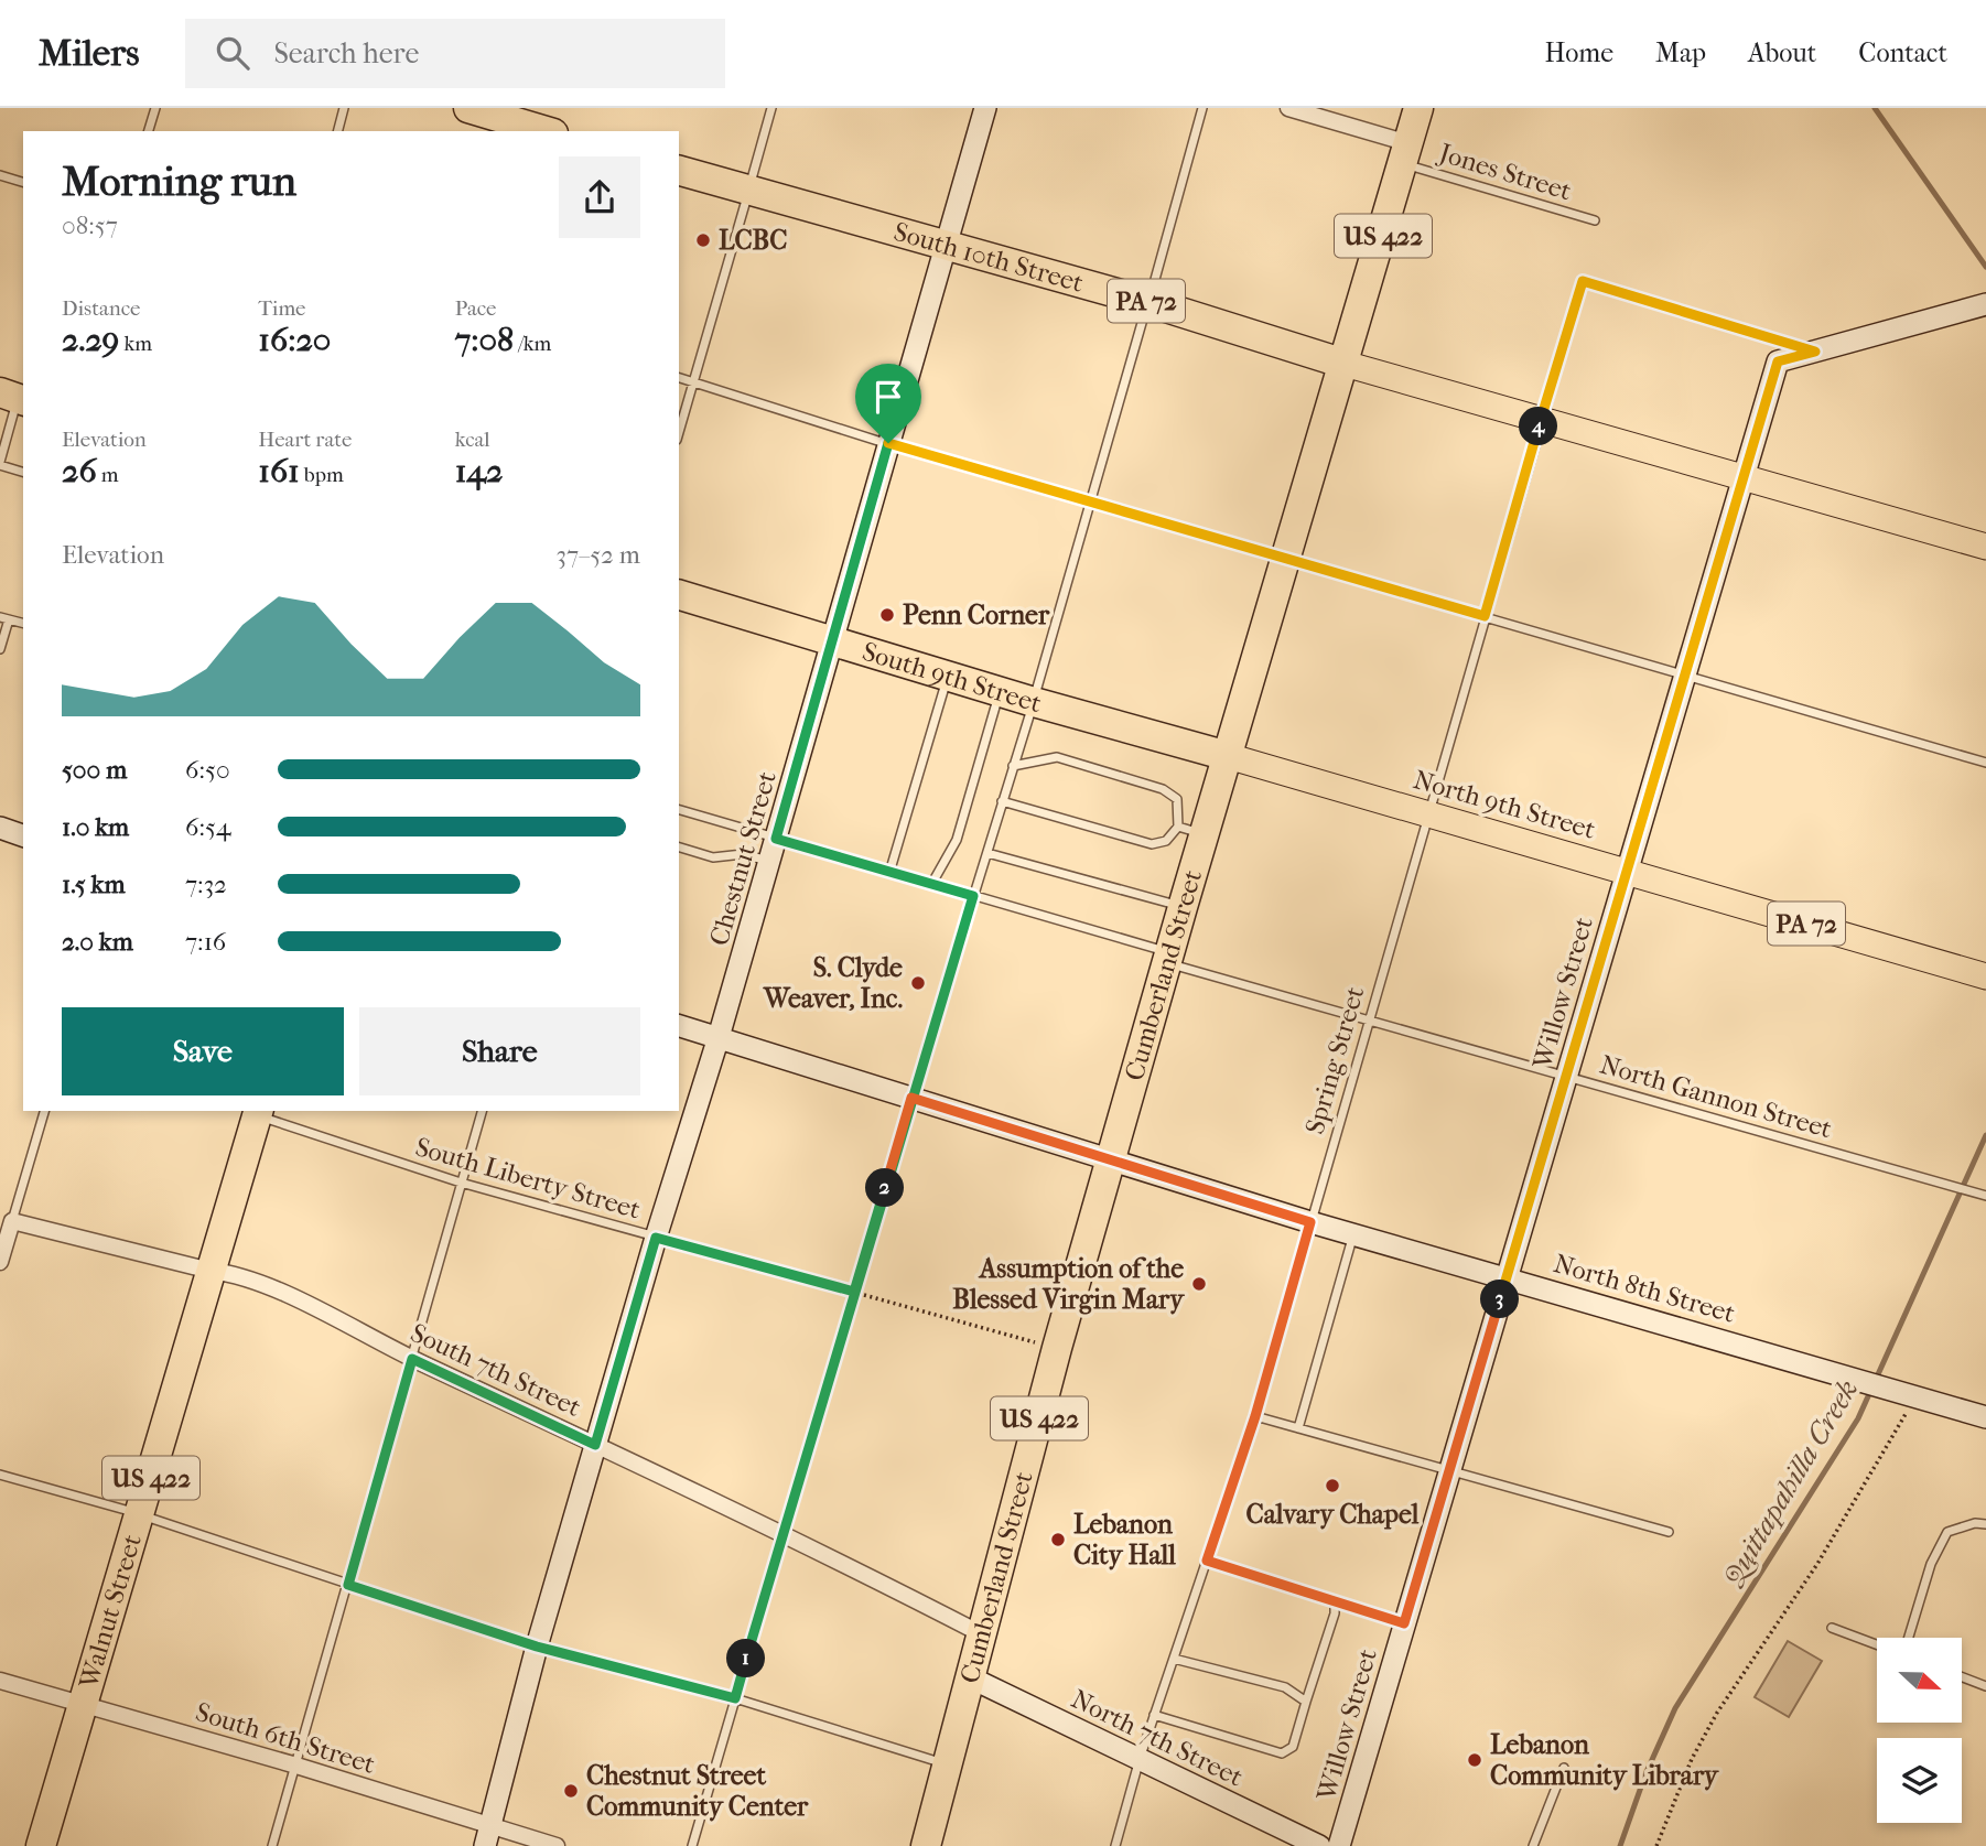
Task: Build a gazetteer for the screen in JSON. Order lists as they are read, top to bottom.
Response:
{
  "streets": {
    "highway": [
      "US 422",
      "South 10th Street",
      "PA 72",
      "South 9th Street",
      "Cumberland Street",
      "Walnut Street"
    ],
    "main road": ["North 9th Street"],
    "street": [
      "Chestnut Street",
      "Willow Street",
      "North 8th Street",
      "South 7th Street",
      "South 6th Street",
      "North 7th Street"
    ],
    "lane": [
      "Jones Street",
      "Spring Street",
      "North Gannon Street",
      "South Liberty Street"
    ]
  },
  "crossings": [
    ["Jones Street", "Cumberland Street"],
    ["South 10th Street", "PA 72"],
    ["South 10th Street", "Chestnut Street"],
    ["South 10th Street", "Cumberland Street"],
    ["PA 72", "Cumberland Street"],
    ["PA 72", "Willow Street"],
    ["PA 72", "Spring Street"],
    ["South 9th Street", "North 9th Street"],
    ["South 9th Street", "Chestnut Street"],
    ["South 9th Street", "Cumberland Street"],
    ["North 9th Street", "Cumberland Street"],
    ["North 9th Street", "Willow Street"],
    ["North 9th Street", "Spring Street"],
    ["Chestnut Street", "North Gannon Street"],
    ["Chestnut Street", "South Liberty Street"],
    ["Chestnut Street", "North 8th Street"],
    ["Chestnut Street", "South 7th Street"],
    ["Chestnut Street", "South 6th Street"],
    ["Cumberland Street", "North Gannon Street"],
    ["Cumberland Street", "North 8th Street"],
    ["Cumberland Street", "South 7th Street"],
    ["Cumberland Street", "North 7th Street"],
    ["Willow Street", "Spring Street"],
    ["Willow Street", "North Gannon Street"],
    ["Willow Street", "North 8th Street"],
    ["Spring Street", "North Gannon Street"],
    ["Spring Street", "North 8th Street"],
    ["Spring Street", "North 7th Street"],
    ["South Liberty Street", "Walnut Street"],
    ["South 7th Street", "Walnut Street"],
    ["Walnut Street", "South 6th Street"]
  ],
  "water": ["Quittapahilla Creek"],
  "places": [
    "LCBC",
    "Penn Corner",
    "S. Clyde Weaver, Inc.",
    "Assumption of the Blessed Virgin Mary",
    "Calvary Chapel",
    "Lebanon City Hall",
    "Lebanon Community Library",
    "Chestnut Street Community Center"
  ],
  "north": "right",
  "page": {
    "header": "Milers",
    "search": "Search here",
    "nav": [
      "Home",
      "Map",
      "About",
      "Contact"
    ],
    "heading": ["Morning run", "08:57"],
    "stats": [
      ["Distance", "2.29 km"],
      ["Time", "16:20"],
      ["Pace", "7:08 /km"],
      ["Elevation", "26 m"],
      ["Heart rate", "161 bpm"],
      ["kcal", "142"]
    ],
    "pins": [
      "4",
      "2",
      "3",
      "1"
    ],
    "chart": ["Elevation", "37–52 m"],
    "list": [
      {
        "name": "500 m",
        "note": "6:50"
      },
      {
        "name": "1.0 km",
        "note": "6:54"
      },
      {
        "name": "1.5 km",
        "note": "7:32"
      },
      {
        "name": "2.0 km",
        "note": "7:16"
      }
    ],
    "buttons": ["Save", "Share"]
  }
}
